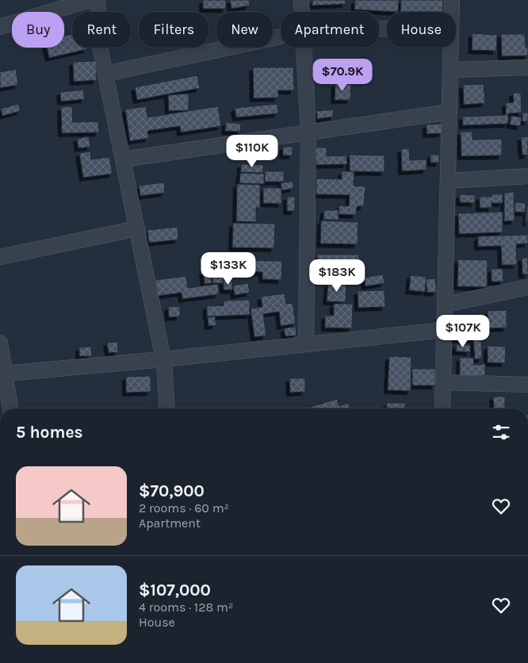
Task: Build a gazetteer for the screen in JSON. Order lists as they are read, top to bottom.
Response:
{
  "page": {
    "chip": [
      "Buy",
      "Rent",
      "Filters",
      "New",
      "Apartment",
      "House"
    ],
    "price": [
      "$70.9K",
      "$110K",
      "$133K",
      "$183K",
      "$107K"
    ],
    "heading": "5 homes",
    "list": [
      {
        "name": "$70,900",
        "note": "2 rooms · 60 m² · Apartment"
      },
      {
        "name": "$107,000",
        "note": "4 rooms · 128 m² · House"
      }
    ]
  }
}
